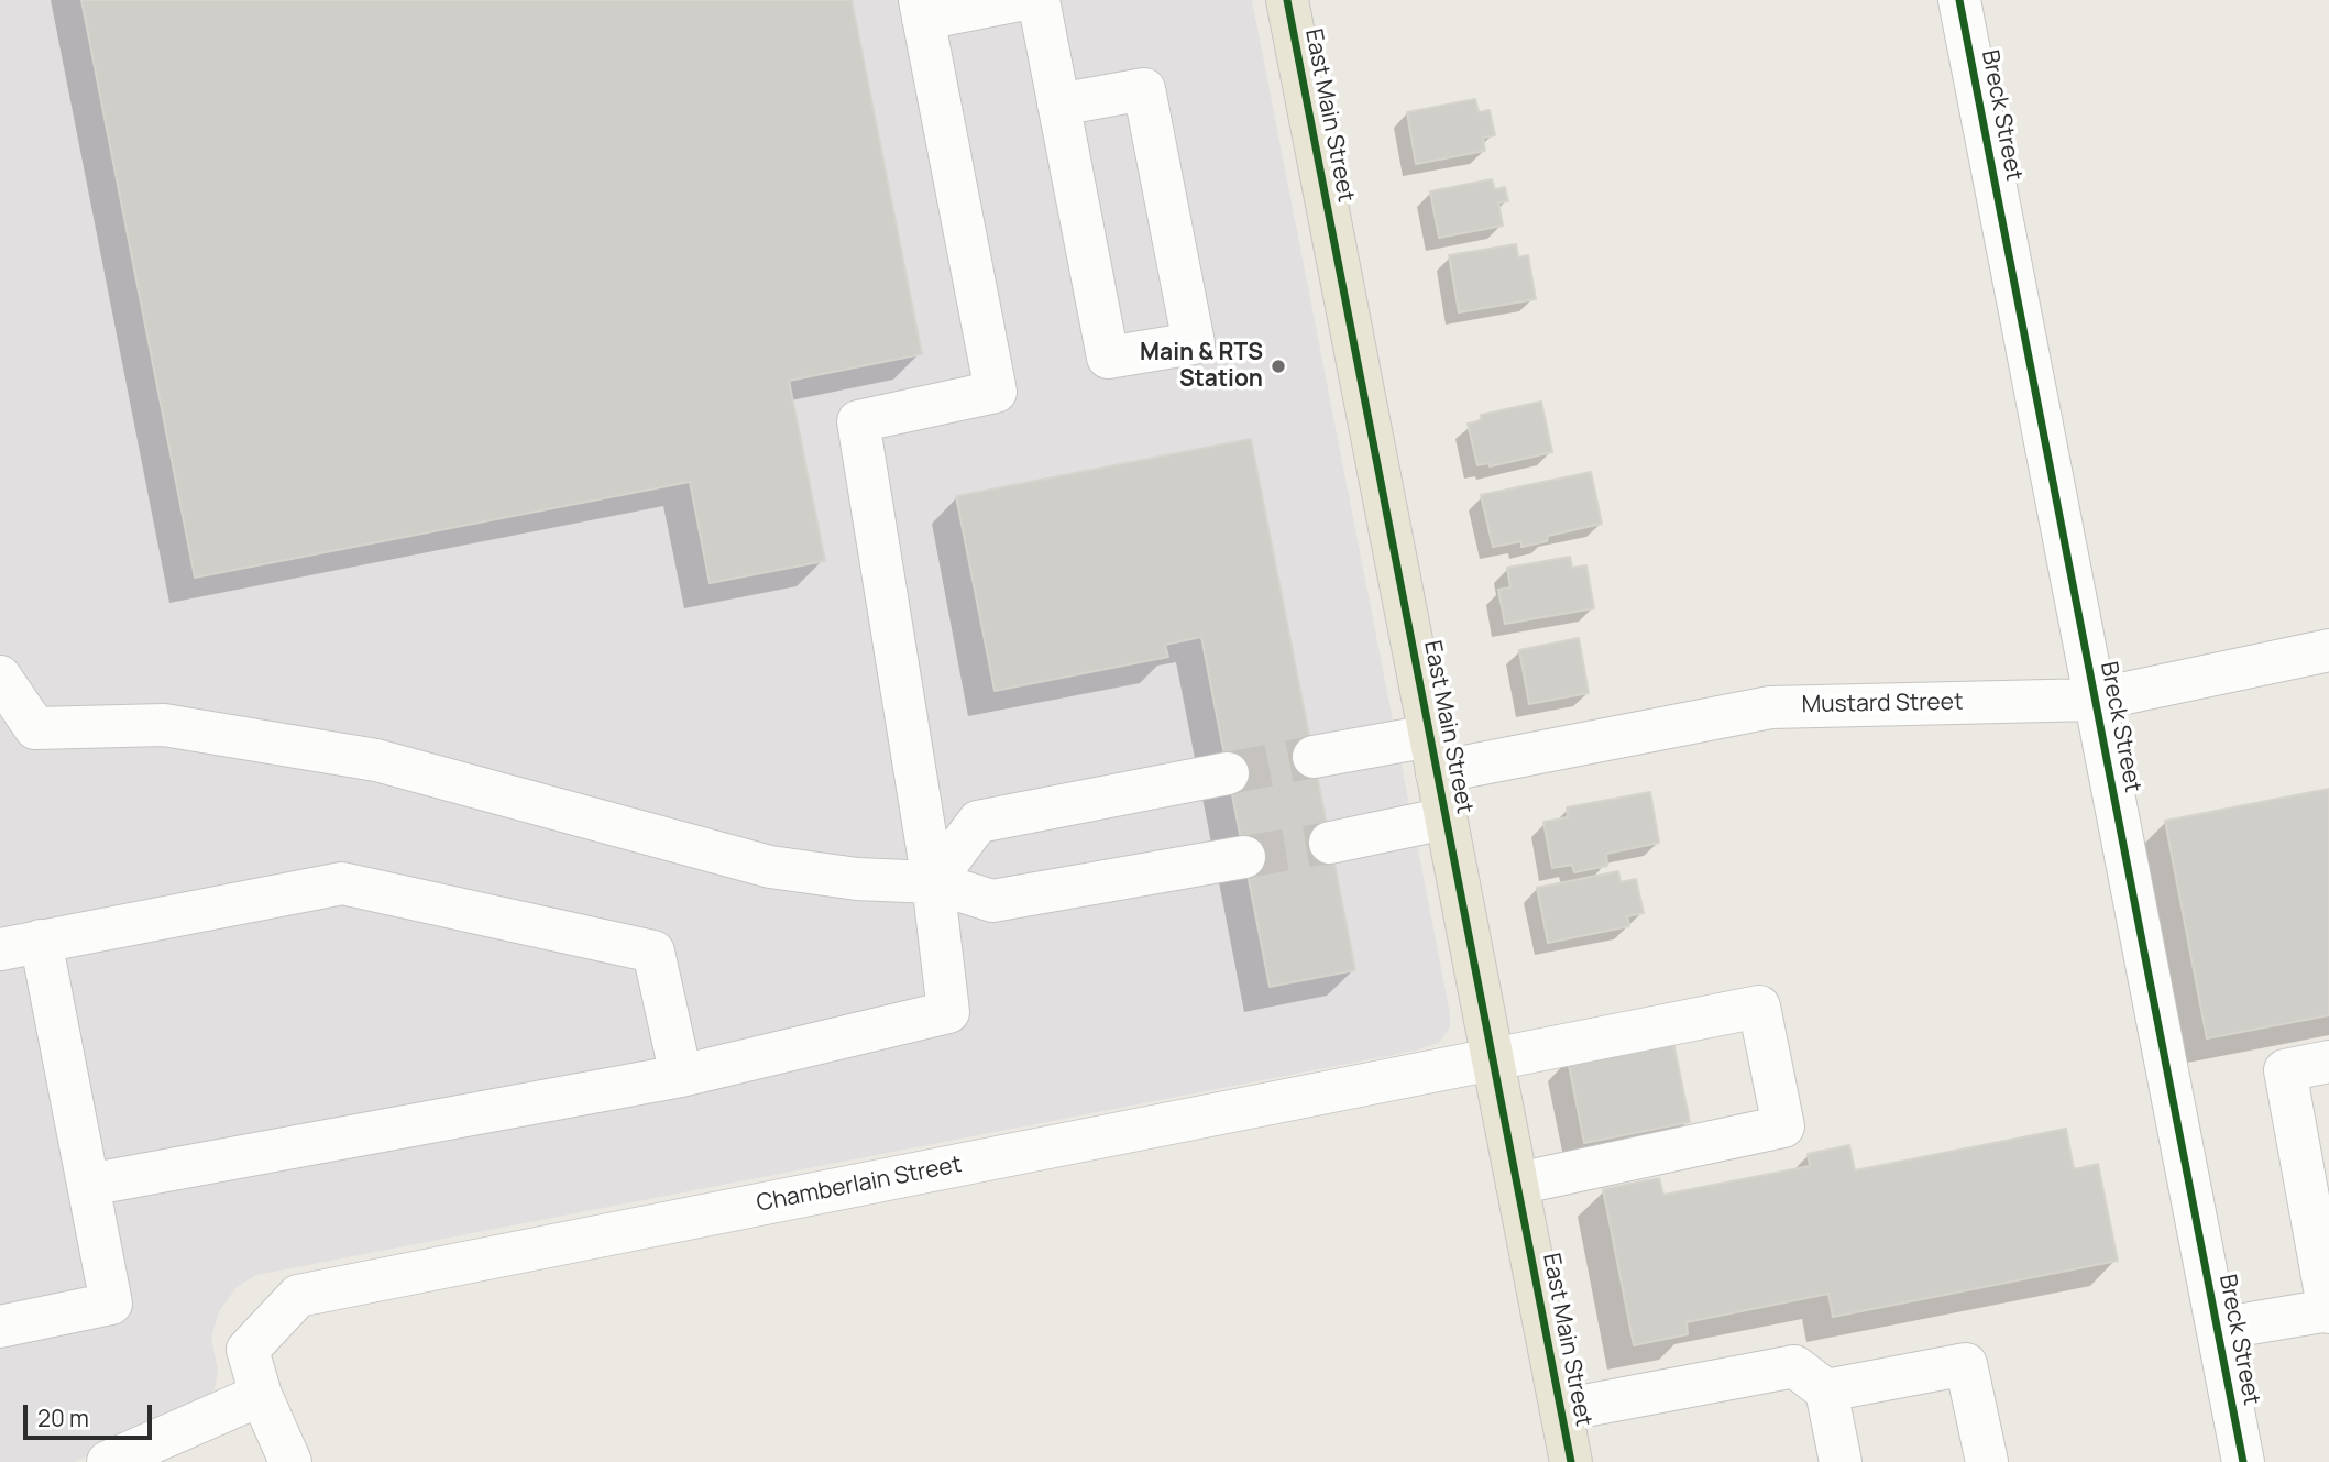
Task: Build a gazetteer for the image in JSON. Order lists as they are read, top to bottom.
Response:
{
  "streets": {
    "main road": ["East Main Street"],
    "street": ["Breck Street", "Mustard Street", "Chamberlain Street"]
  },
  "crossings": [
    ["East Main Street", "Mustard Street"],
    ["East Main Street", "Chamberlain Street"],
    ["Breck Street", "Mustard Street"]
  ],
  "places": ["Main & RTS Station"],
  "scale_bar": "20 m"
}
